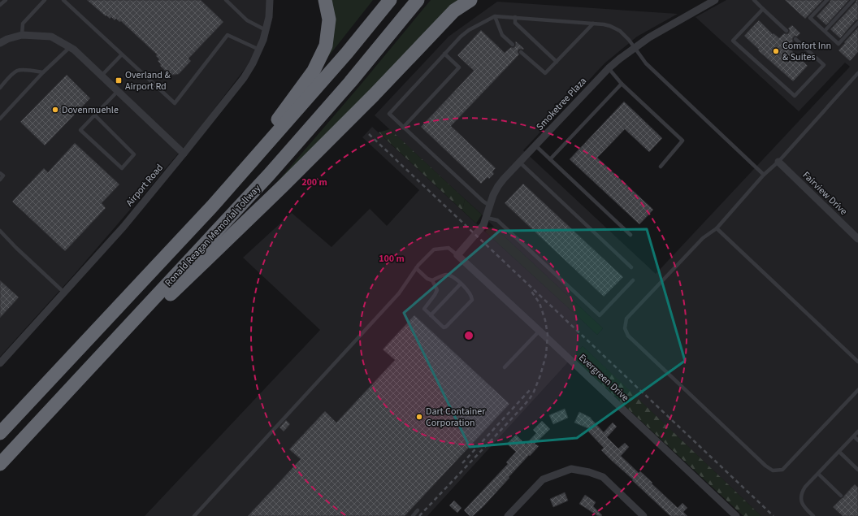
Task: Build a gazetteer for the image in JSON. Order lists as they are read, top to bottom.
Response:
{
  "streets": {
    "highway": ["Ronald Reagan Memorial Tollway"],
    "street": [
      "Smoketree Plaza",
      "Airport Road",
      "Fairview Drive",
      "Evergreen Drive"
    ]
  },
  "crossings": [
    ["Smoketree Plaza", "Evergreen Drive"]
  ],
  "places": {
    "other": ["Comfort Inn & Suites", "Dovenmuehle", "Dart Container Corporation"],
    "transit": ["Overland & Airport Rd"]
  },
  "rings": ["200 m", "100 m"]
}
